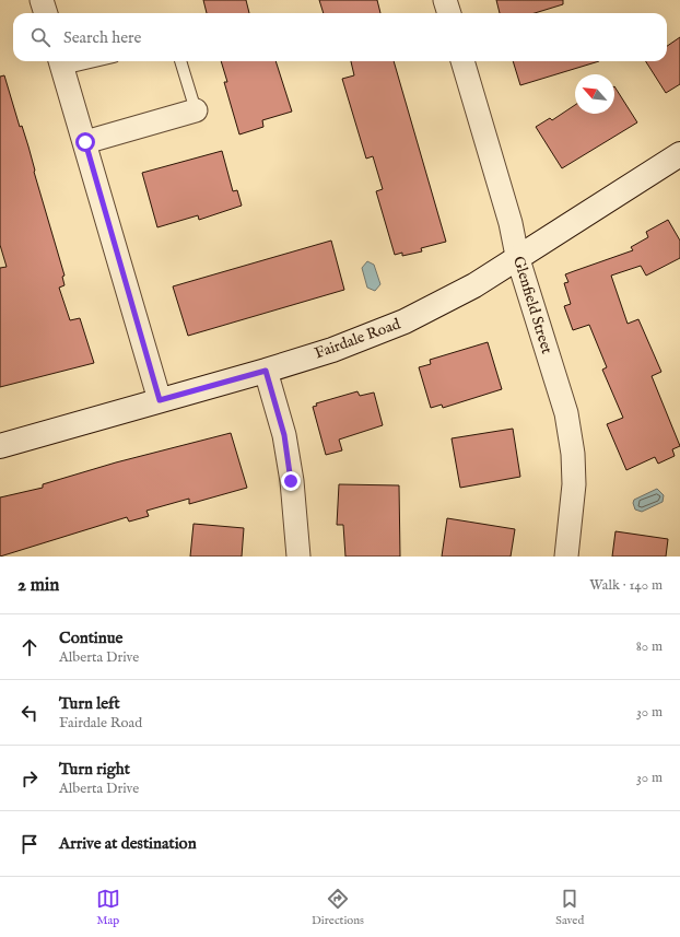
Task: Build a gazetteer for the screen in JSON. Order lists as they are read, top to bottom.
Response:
{
  "streets": {
    "street": ["Glenfield Street", "Fairdale Road"]
  },
  "crossings": [
    ["Glenfield Street", "Fairdale Road"]
  ],
  "north": "top left",
  "page": {
    "search": "Search here",
    "heading": ["2 min", "Walk · 140 m"],
    "list": [
      ["Continue", "Alberta Drive", "80 m"],
      ["Turn left", "Fairdale Road", "30 m"],
      ["Turn right", "Alberta Drive", "30 m"],
      "Arrive at destination"
    ],
    "nav": ["Map", "Directions", "Saved"]
  }
}
